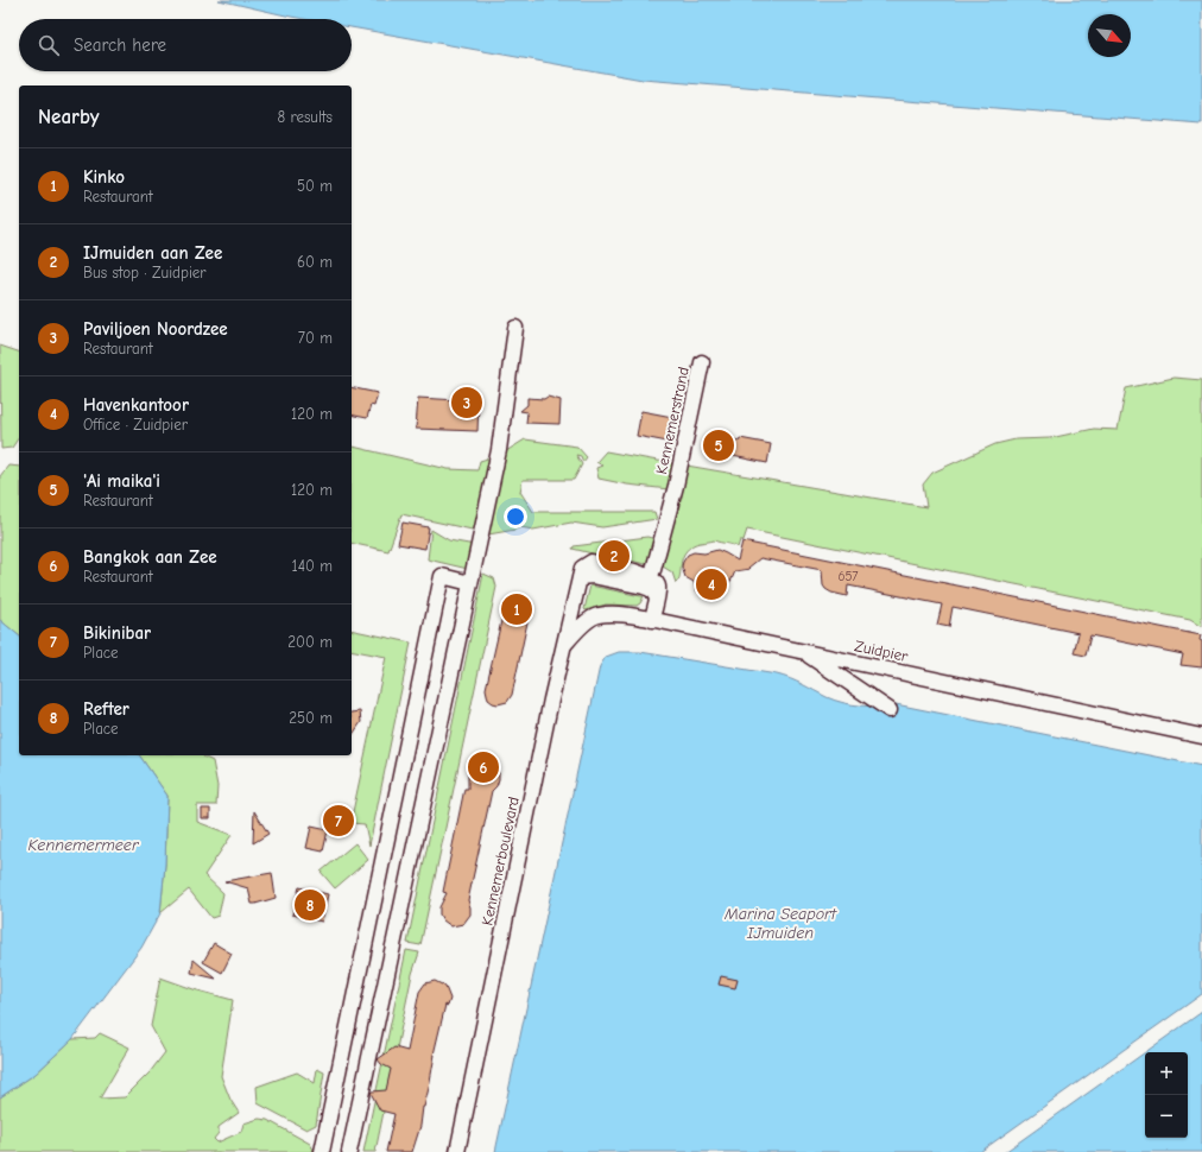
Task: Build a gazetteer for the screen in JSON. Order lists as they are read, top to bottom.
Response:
{
  "streets": {
    "street": ["Kennemerstrand", "Zuidpier", "Kennemerboulevard"]
  },
  "crossings": [
    ["Zuidpier", "Kennemerboulevard"]
  ],
  "water": ["Kennemermeer", "Marina Seaport IJmuiden"],
  "house_numbers": ["657"],
  "north": "bottom right",
  "page": {
    "search": "Search here",
    "heading": ["Nearby", "8 results"],
    "list": [
      {
        "mark": "1",
        "name": "Kinko",
        "note": "Restaurant",
        "value": "50 m"
      },
      {
        "mark": "2",
        "name": "IJmuiden aan Zee",
        "note": "Bus stop · Zuidpier",
        "value": "60 m"
      },
      {
        "mark": "3",
        "name": "Paviljoen Noordzee",
        "note": "Restaurant",
        "value": "70 m"
      },
      {
        "mark": "4",
        "name": "Havenkantoor",
        "note": "Office · Zuidpier",
        "value": "120 m"
      },
      {
        "mark": "5",
        "name": "'Ai maika'i",
        "note": "Restaurant",
        "value": "120 m"
      },
      {
        "mark": "6",
        "name": "Bangkok aan Zee",
        "note": "Restaurant",
        "value": "140 m"
      },
      {
        "mark": "7",
        "name": "Bikinibar",
        "note": "Place",
        "value": "200 m"
      },
      {
        "mark": "8",
        "name": "Refter",
        "note": "Place",
        "value": "250 m"
      }
    ],
    "pins": [
      "3",
      "5",
      "2",
      "4",
      "1",
      "6",
      "7",
      "8"
    ],
    "map_buttons": ["+", "−"]
  }
}
